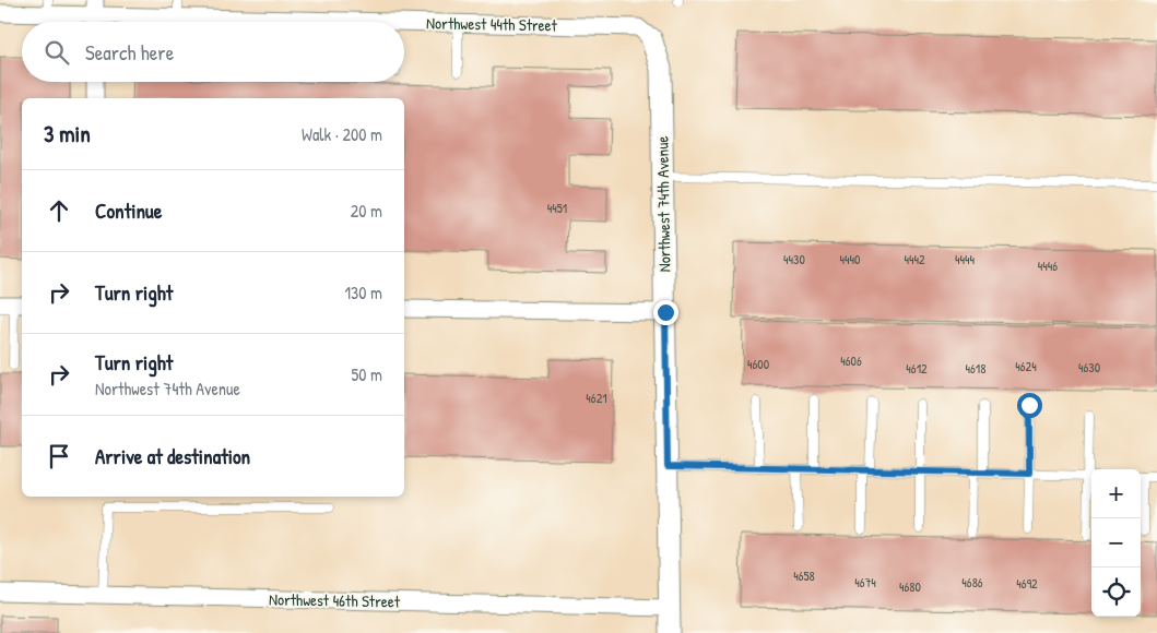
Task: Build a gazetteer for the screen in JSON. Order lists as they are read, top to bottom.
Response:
{
  "streets": {
    "street": ["Northwest 44th Street", "Northwest 74th Avenue", "Northwest 46th Street"]
  },
  "crossings": [
    ["Northwest 44th Street", "Northwest 74th Avenue"],
    ["Northwest 74th Avenue", "Northwest 46th Street"]
  ],
  "house_numbers": [
    "4451",
    "4430",
    "4440",
    "4442",
    "4444",
    "4446",
    "4606",
    "4600",
    "4624",
    "4630",
    "4612",
    "4618",
    "4621",
    "4658",
    "4674",
    "4686",
    "4692",
    "4680"
  ],
  "page": {
    "search": "Search here",
    "heading": ["3 min", "Walk · 200 m"],
    "list": [
      ["Continue", "20 m"],
      ["Turn right", "130 m"],
      ["Turn right", "Northwest 74th Avenue", "50 m"],
      "Arrive at destination"
    ],
    "map_buttons": ["+", "−"]
  }
}
